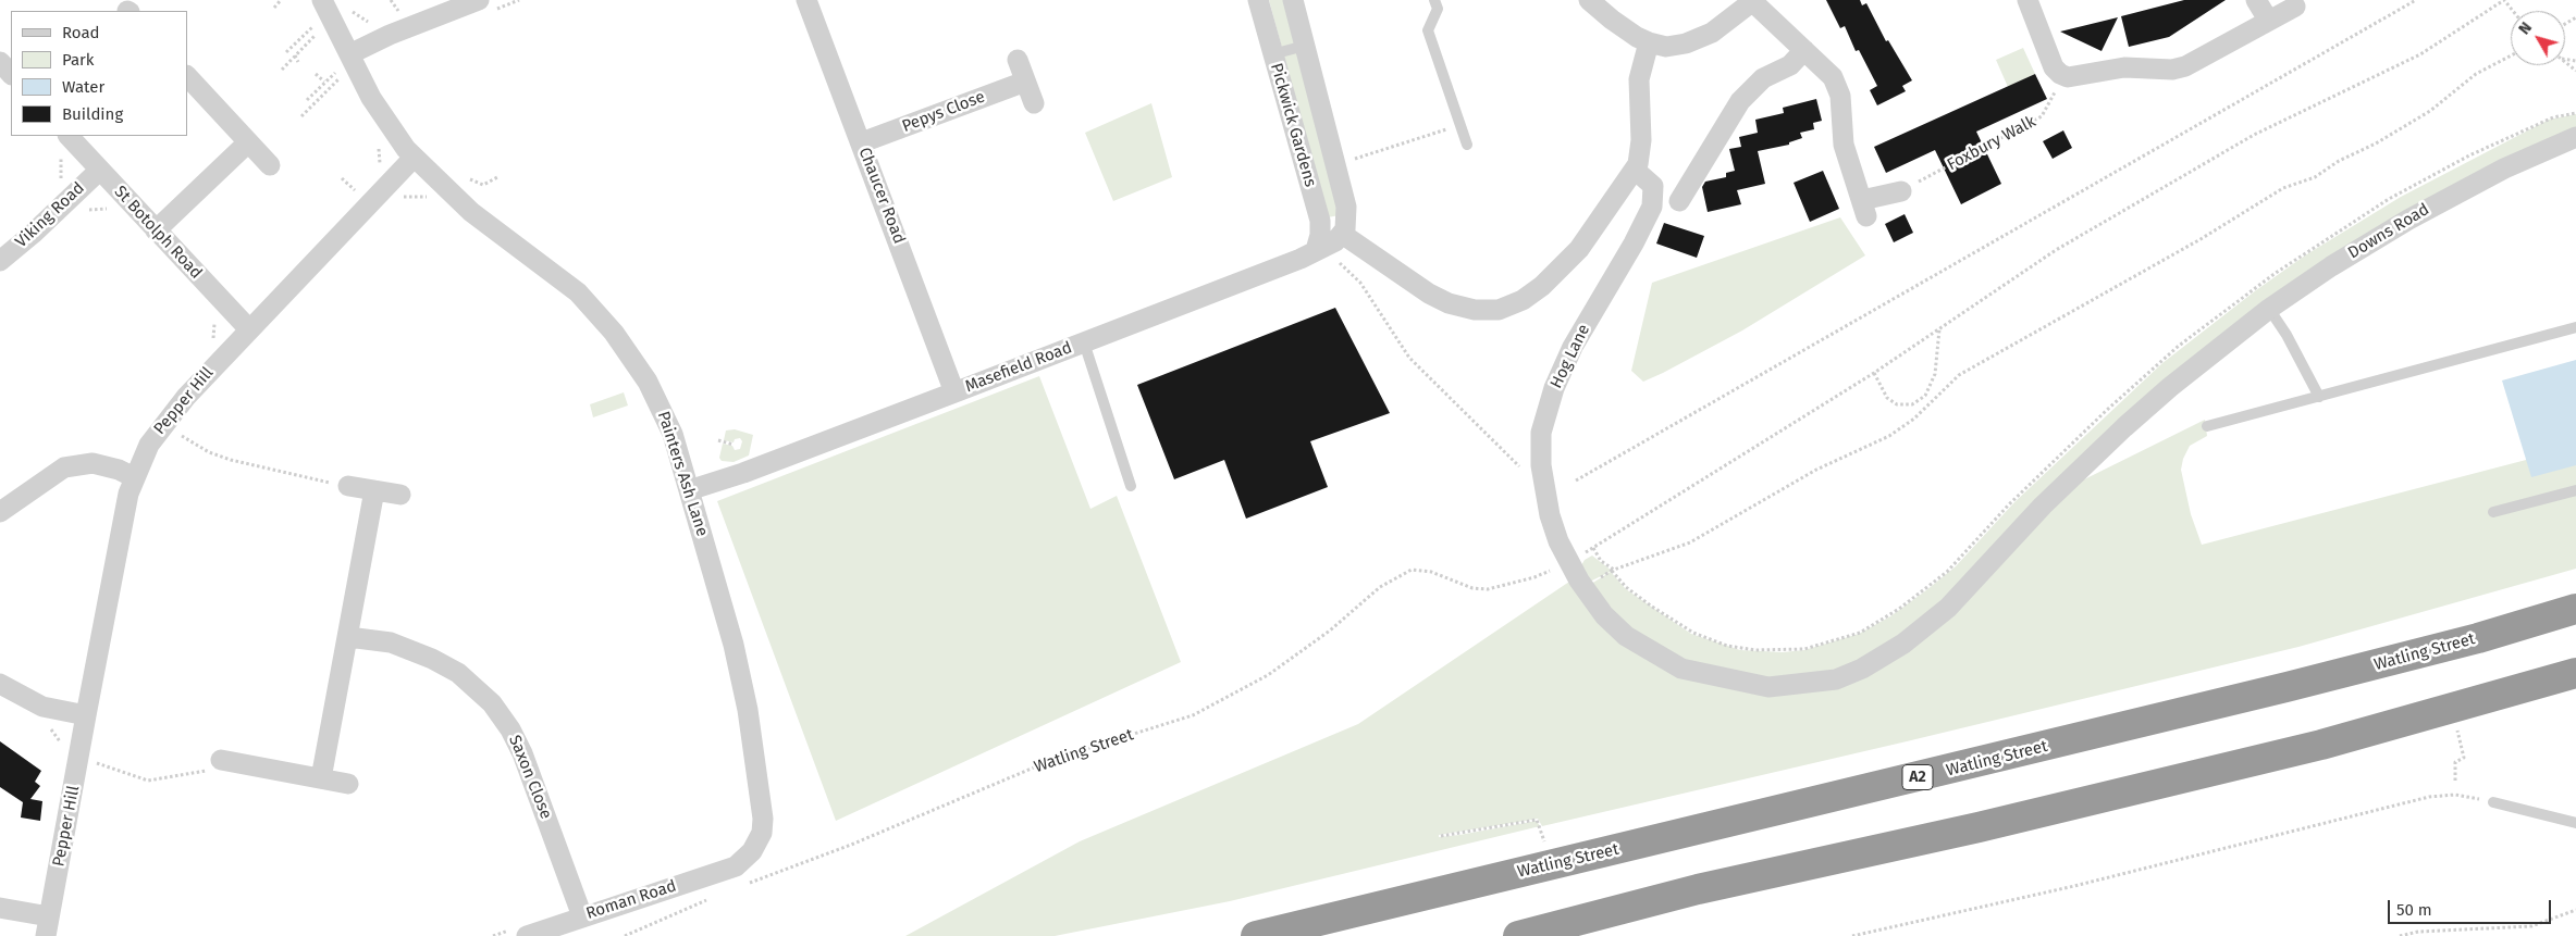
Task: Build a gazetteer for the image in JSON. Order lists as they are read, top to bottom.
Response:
{
  "streets": {
    "highway": ["Watling Street", "A2"],
    "street": [
      "Pepys Close",
      "Pickwick Gardens",
      "Chaucer Road",
      "Viking Road",
      "Downs Road",
      "St Botolph Road",
      "Hog Lane",
      "Masefield Road",
      "Pepper Hill",
      "Painters Ash Lane",
      "Saxon Close",
      "Roman Road"
    ],
    "path": ["Foxbury Walk"]
  },
  "crossings": [
    ["Pepys Close", "Chaucer Road"],
    ["Pickwick Gardens", "Masefield Road"],
    ["Chaucer Road", "Masefield Road"],
    ["Viking Road", "St Botolph Road"],
    ["Downs Road", "Hog Lane"],
    ["St Botolph Road", "Pepper Hill"],
    ["Hog Lane", "Watling Street"],
    ["Masefield Road", "Painters Ash Lane"],
    ["Pepper Hill", "Painters Ash Lane"],
    ["Painters Ash Lane", "Roman Road"],
    ["Saxon Close", "Roman Road"]
  ],
  "legend": [
    "Road",
    "Park",
    "Water",
    "Building"
  ],
  "scale_bar": "50 m",
  "north": "top left"
}
